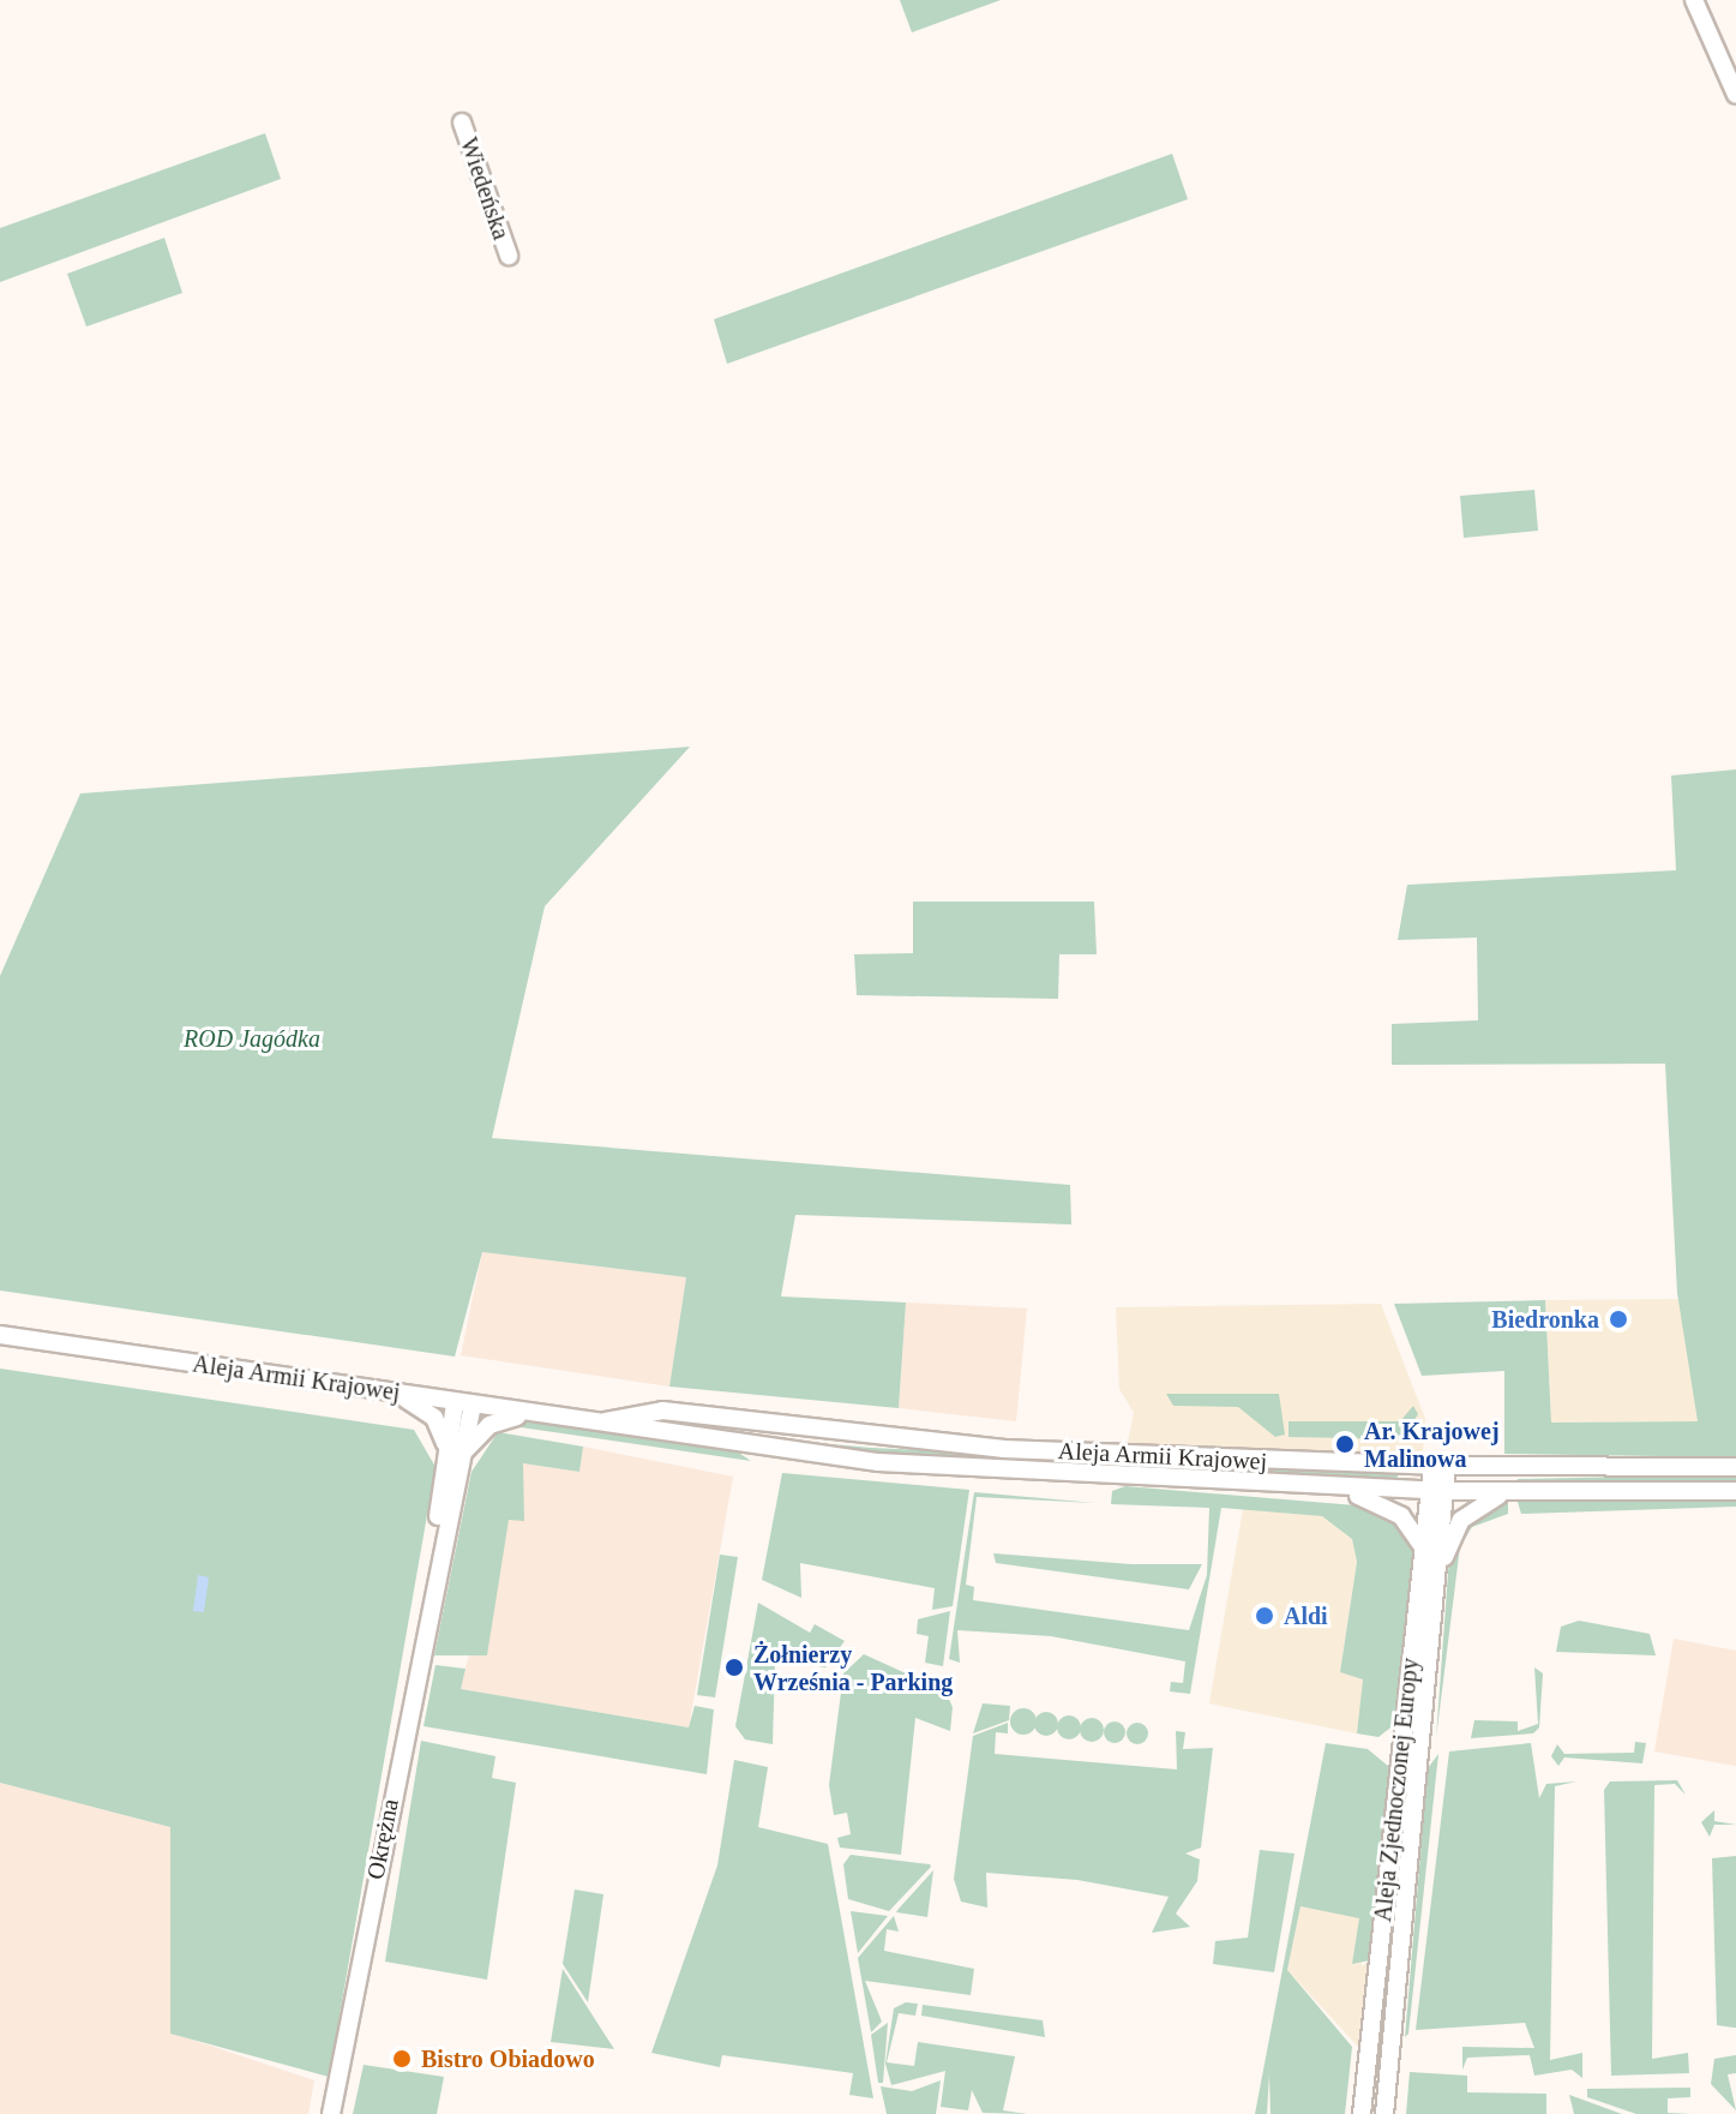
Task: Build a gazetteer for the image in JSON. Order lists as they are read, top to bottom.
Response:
{
  "streets": {
    "street": [
      "Wiedeńska",
      "Aleja Armii Krajowej",
      "Aleja Zjednoczonej Europy",
      "Okrężna"
    ]
  },
  "crossings": [
    ["Aleja Armii Krajowej", "Aleja Zjednoczonej Europy"],
    ["Aleja Armii Krajowej", "Okrężna"]
  ],
  "parks": ["ROD Jagódka"],
  "places": [
    "Biedronka",
    "Ar. Krajowej Malinowa",
    "Aldi",
    "Żołnierzy Września - Parking",
    "Bistro Obiadowo"
  ]
}
